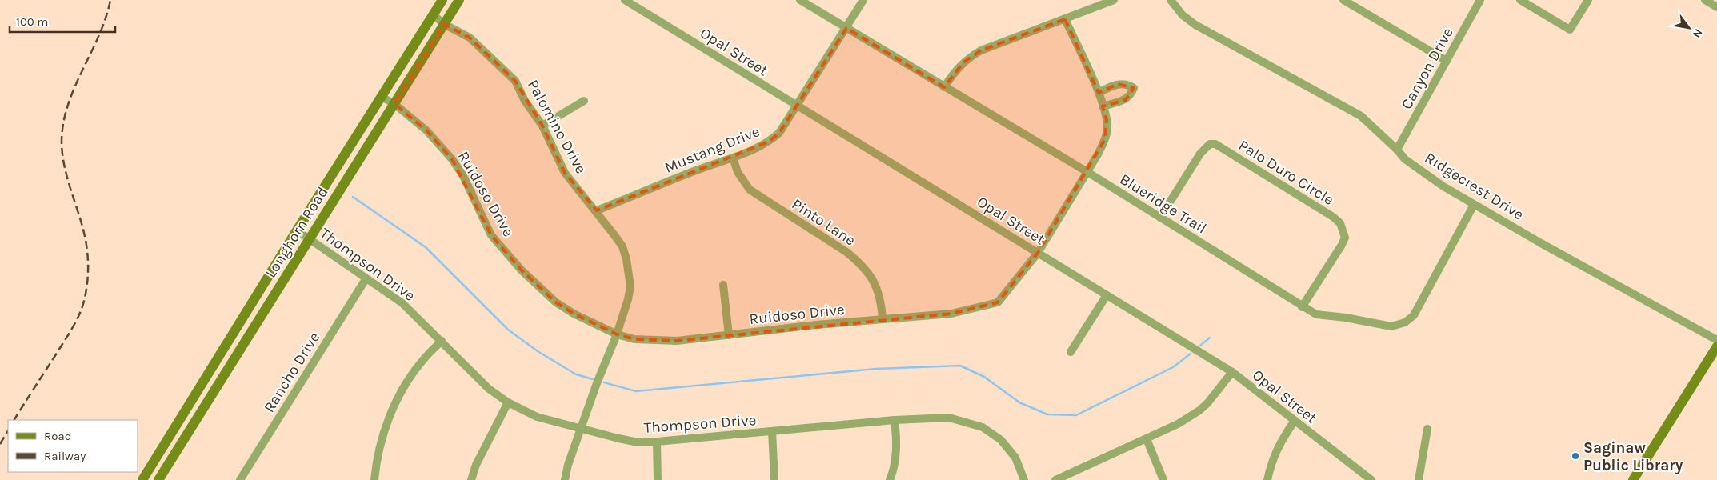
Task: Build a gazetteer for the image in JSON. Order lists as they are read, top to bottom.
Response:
{
  "streets": {
    "main road": ["Longhorn Road"],
    "street": [
      "Opal Street",
      "Canyon Drive",
      "Palomino Drive",
      "Mustang Drive",
      "Palo Duro Circle",
      "Ridgecrest Drive",
      "Ruidoso Drive",
      "Blueridge Trail",
      "Pinto Lane",
      "Thompson Drive",
      "Rancho Drive"
    ]
  },
  "crossings": [
    ["Opal Street", "Mustang Drive"],
    ["Opal Street", "Ruidoso Drive"],
    ["Canyon Drive", "Ridgecrest Drive"],
    ["Palomino Drive", "Mustang Drive"],
    ["Palomino Drive", "Ruidoso Drive"],
    ["Palomino Drive", "Longhorn Road"],
    ["Palomino Drive", "Thompson Drive"],
    ["Mustang Drive", "Blueridge Trail"],
    ["Mustang Drive", "Pinto Lane"],
    ["Palo Duro Circle", "Blueridge Trail"],
    ["Ridgecrest Drive", "Blueridge Trail"],
    ["Ruidoso Drive", "Blueridge Trail"],
    ["Ruidoso Drive", "Pinto Lane"],
    ["Ruidoso Drive", "Longhorn Road"],
    ["Longhorn Road", "Thompson Drive"],
    ["Thompson Drive", "Rancho Drive"]
  ],
  "places": ["Saginaw Public Library"],
  "legend": ["Road", "Railway"],
  "scale_bar": "100 m",
  "north": "bottom right"
}
